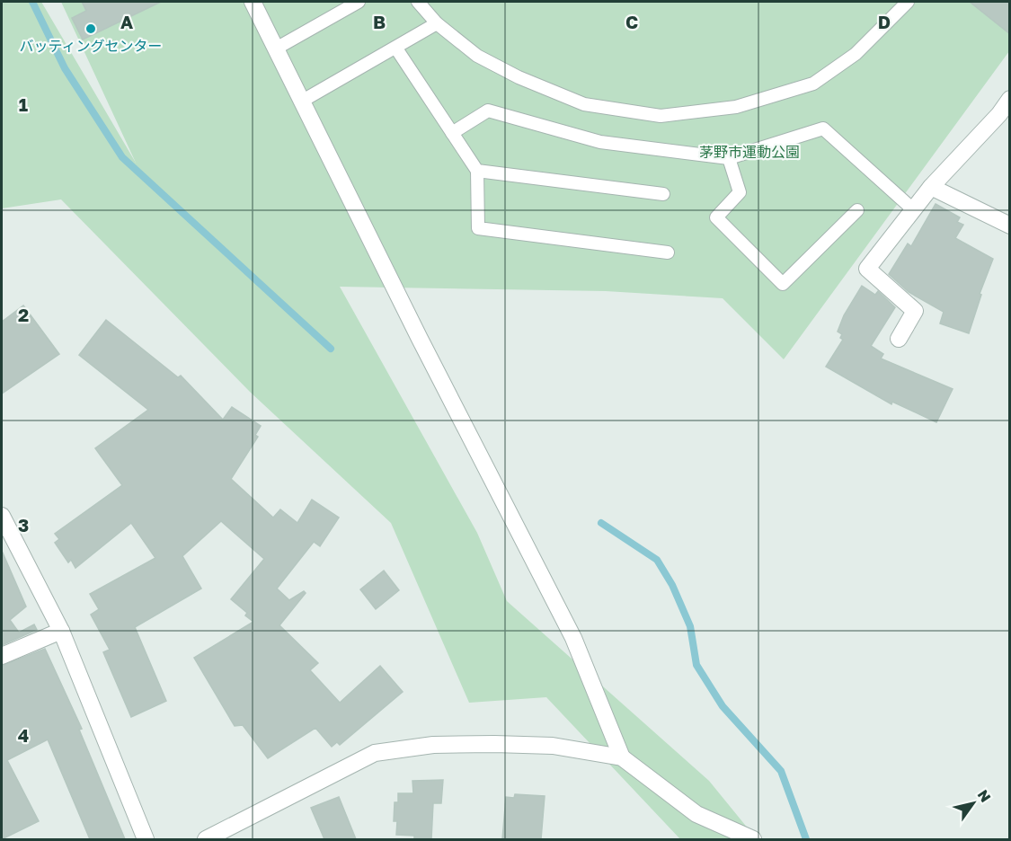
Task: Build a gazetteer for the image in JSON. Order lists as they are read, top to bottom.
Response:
{
  "parks": ["茅野市運動公園"],
  "places": ["バッティングセンター"],
  "north": "top right",
  "grid": {
    "columns": [
      "A",
      "B",
      "C",
      "D"
    ],
    "rows": [
      "1",
      "2",
      "3",
      "4"
    ]
  }
}
